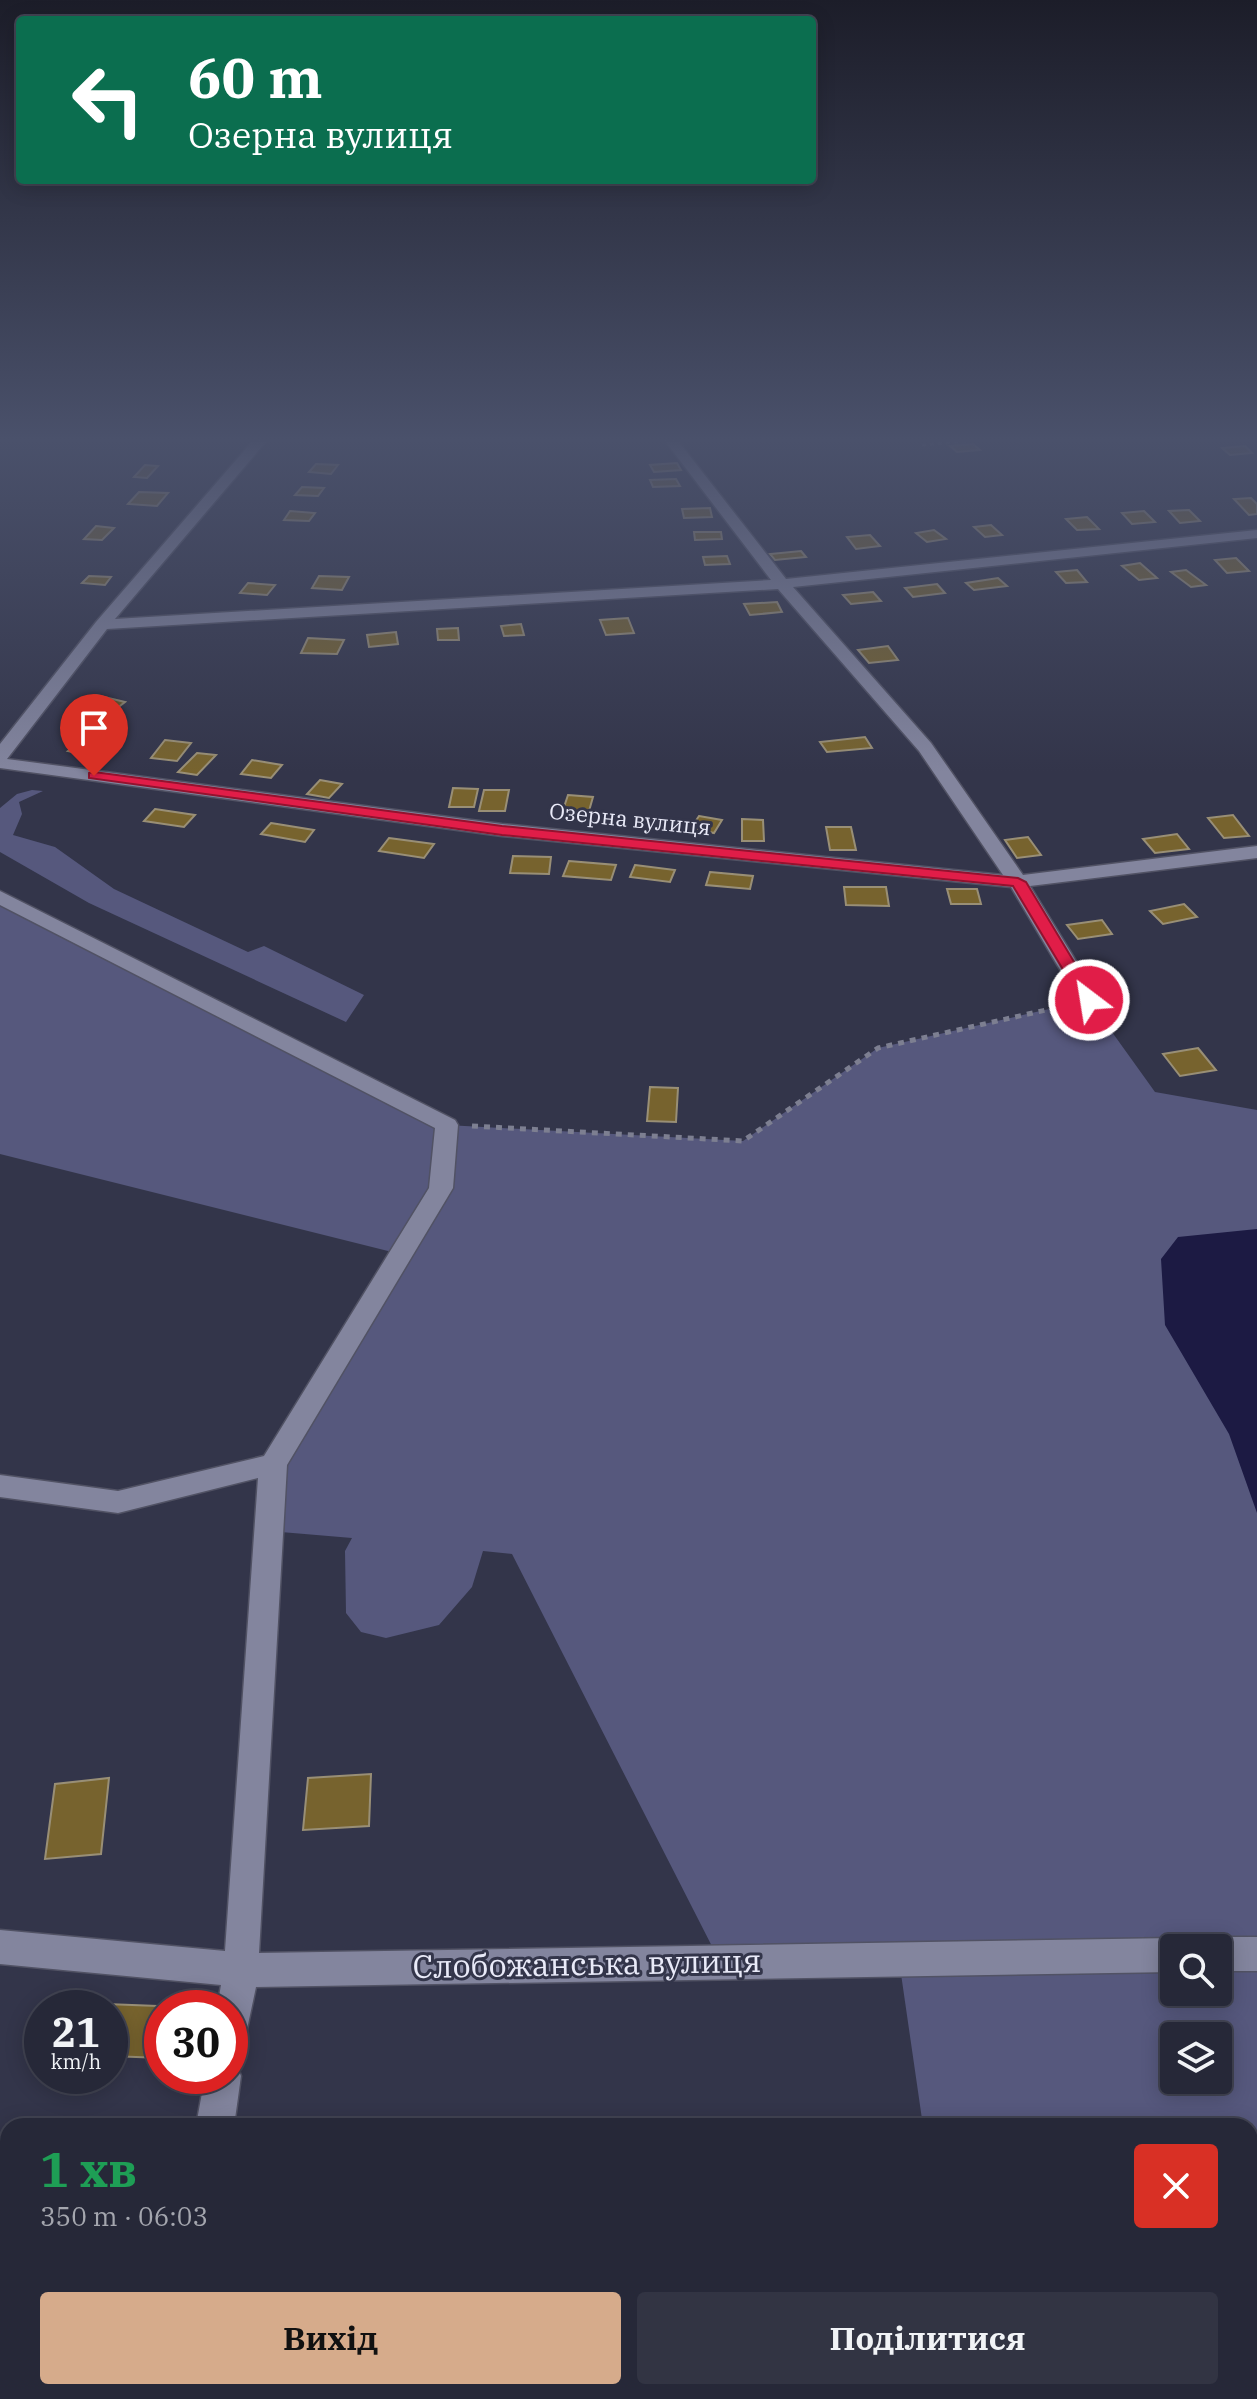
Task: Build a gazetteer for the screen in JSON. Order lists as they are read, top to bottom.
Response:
{
  "streets": {
    "street": ["Озерна вулиця", "Слобожанська вулиця"]
  },
  "page": {
    "turn": ["60 m", "Озерна вулиця"],
    "speed": "21 km/h",
    "limit": "30",
    "heading": ["1 хв", "350 m · 06:03"],
    "buttons": ["Вихід", "Поділитися"]
  }
}
